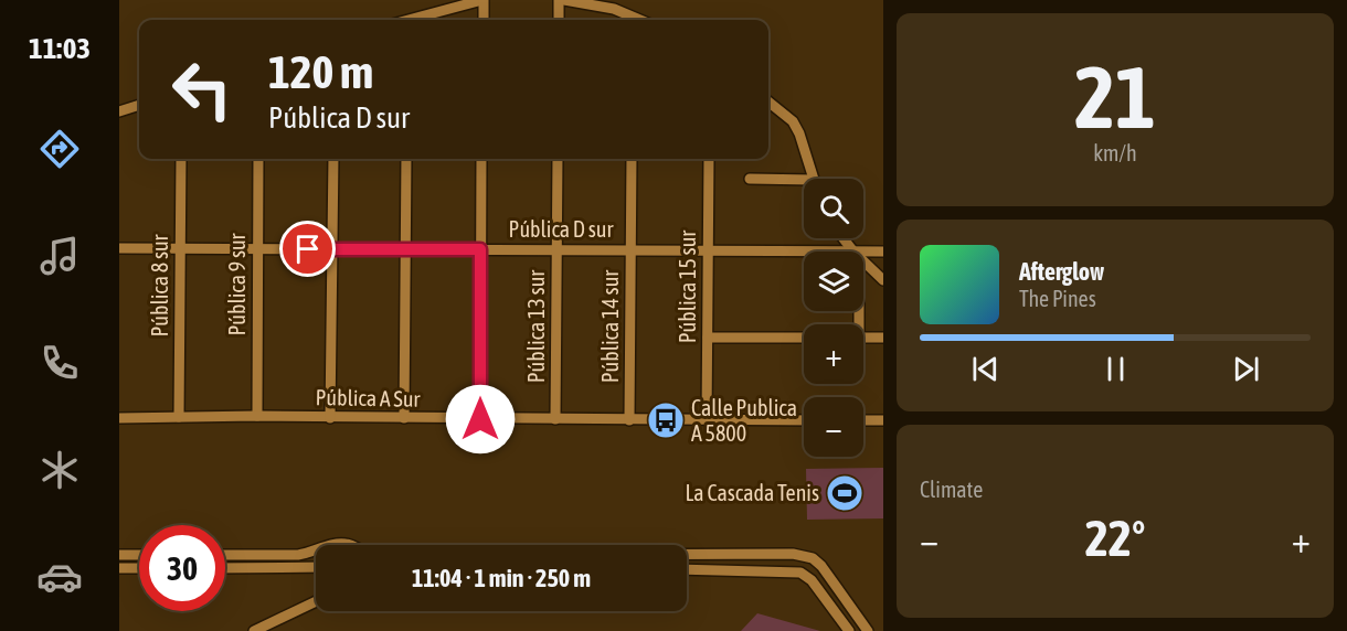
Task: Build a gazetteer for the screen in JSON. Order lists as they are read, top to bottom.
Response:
{
  "streets": {
    "street": [
      "Pública D sur",
      "Pública 9 sur",
      "Pública 8 sur",
      "Pública 15 sur",
      "Pública 13 sur",
      "Pública 14 sur",
      "Pública A Sur"
    ]
  },
  "crossings": [
    ["Pública D sur", "Pública 9 sur"],
    ["Pública D sur", "Pública 8 sur"],
    ["Pública D sur", "Pública 15 sur"],
    ["Pública D sur", "Pública 13 sur"],
    ["Pública D sur", "Pública 14 sur"],
    ["Pública 9 sur", "Pública A Sur"],
    ["Pública 8 sur", "Pública A Sur"],
    ["Pública 15 sur", "Pública A Sur"],
    ["Pública 13 sur", "Pública A Sur"],
    ["Pública 14 sur", "Pública A Sur"]
  ],
  "places": {
    "bus stop": ["Calle Publica A 5800"],
    "sports": ["La Cascada Tenis"]
  },
  "page": {
    "tabs": "11:03",
    "tile": [
      ["21", "km/h"],
      "Climate"
    ],
    "turn": ["120 m", "Pública D sur"],
    "map_buttons": ["+", "−"],
    "song": ["Afterglow", "The Pines"],
    "heat": ["−", "22°", "+"],
    "limit": "30",
    "trip": "11:04 · 1 min · 250 m"
  }
}
